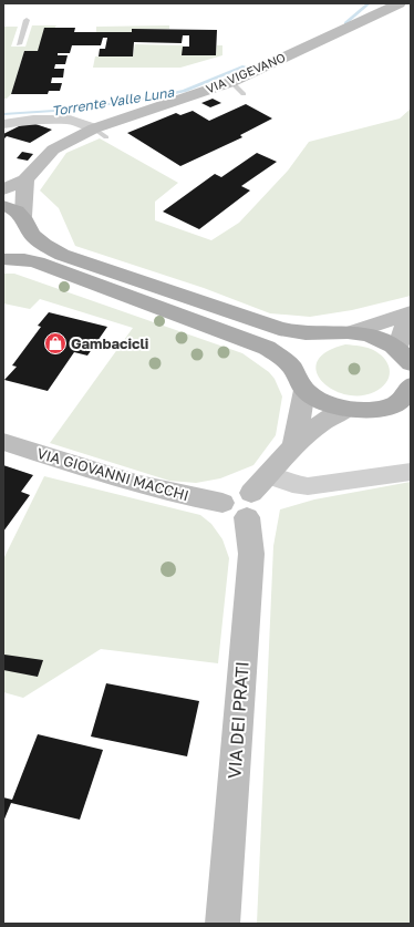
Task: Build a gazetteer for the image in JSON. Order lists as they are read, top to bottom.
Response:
{
  "streets": {
    "street": ["VIA VIGEVANO", "VIA GIOVANNI MACCHI", "VIA DEI PRATI"]
  },
  "crossings": [
    ["VIA GIOVANNI MACCHI", "VIA DEI PRATI"]
  ],
  "water": ["Torrente Valle Luna"],
  "places": {
    "shop": ["Gambacicli"]
  }
}
